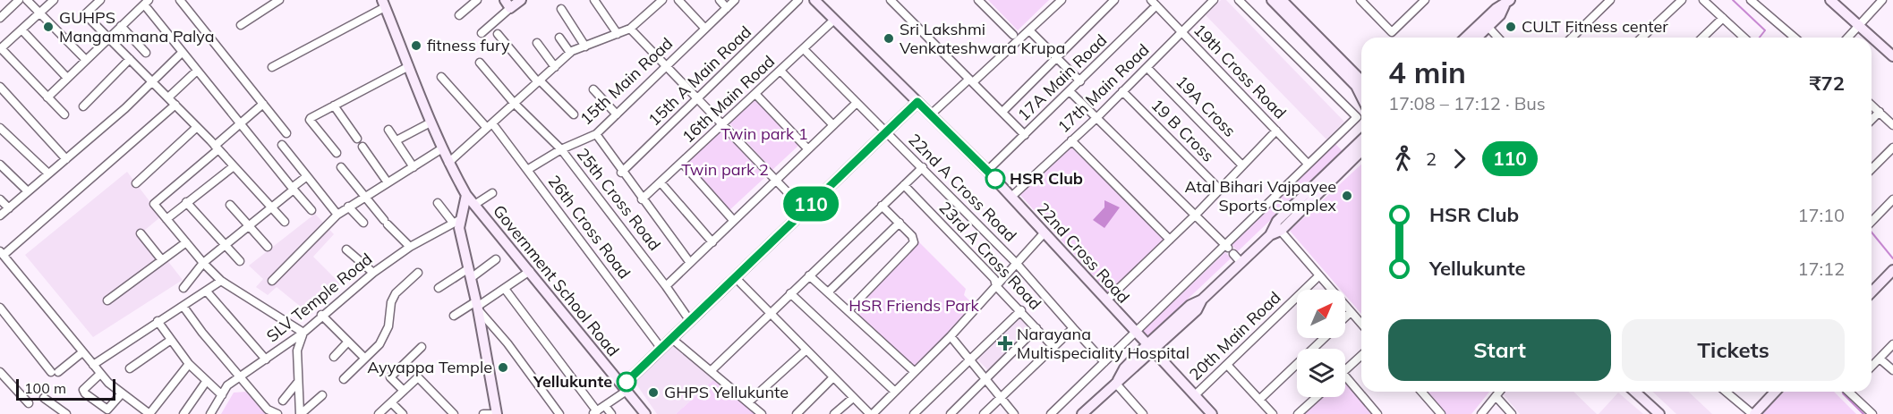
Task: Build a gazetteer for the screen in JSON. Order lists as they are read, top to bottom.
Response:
{
  "streets": {
    "main road": ["22nd Cross Road", "Government School Road"],
    "street": [
      "19th Cross Road",
      "15th A Main Road",
      "17A Main Road",
      "15th Main Road",
      "17th Main Road",
      "16th Main Road",
      "19A Cross",
      "19 B Cross",
      "22nd A Cross Road",
      "25th Cross Road",
      "26th Cross Road",
      "23rd A Cross Road",
      "SLV Temple Road",
      "20th Main Road"
    ]
  },
  "crossings": [
    ["19th Cross Road", "17A Main Road"],
    ["19th Cross Road", "17th Main Road"],
    ["17A Main Road", "22nd Cross Road"],
    ["15th Main Road", "25th Cross Road"],
    ["15th Main Road", "26th Cross Road"],
    ["17th Main Road", "19A Cross"],
    ["17th Main Road", "19 B Cross"],
    ["17th Main Road", "22nd Cross Road"],
    ["16th Main Road", "22nd A Cross Road"],
    ["16th Main Road", "22nd Cross Road"],
    ["22nd Cross Road", "20th Main Road"]
  ],
  "parks": ["Twin park 1", "Twin park 2", "HSR Friends Park"],
  "places": {
    "other": [
      "GUHPS Mangammana Palya",
      "CULT Fitness center",
      "Sri Lakshmi Venkateshwara Krupa",
      "fitness fury",
      "HSR Club",
      "Atal Bihari Vajpayee Sports Complex",
      "Ayyappa Temple",
      "Yellukunte",
      "GHPS Yellukunte"
    ],
    "health": ["Narayana Multispeciality Hospital"]
  },
  "lines": ["bus line 110"],
  "scale_bar": "100 m",
  "north": "top right",
  "page": {
    "on_map": "110",
    "heading": ["4 min", "17:08 – 17:12 · Bus", "₹72"],
    "legs": ["2", "110"],
    "list": [
      {
        "name": "HSR Club",
        "value": "17:10"
      },
      {
        "name": "Yellukunte",
        "value": "17:12"
      }
    ],
    "buttons": ["Start", "Tickets"],
    "scale": "100 m"
  }
}
